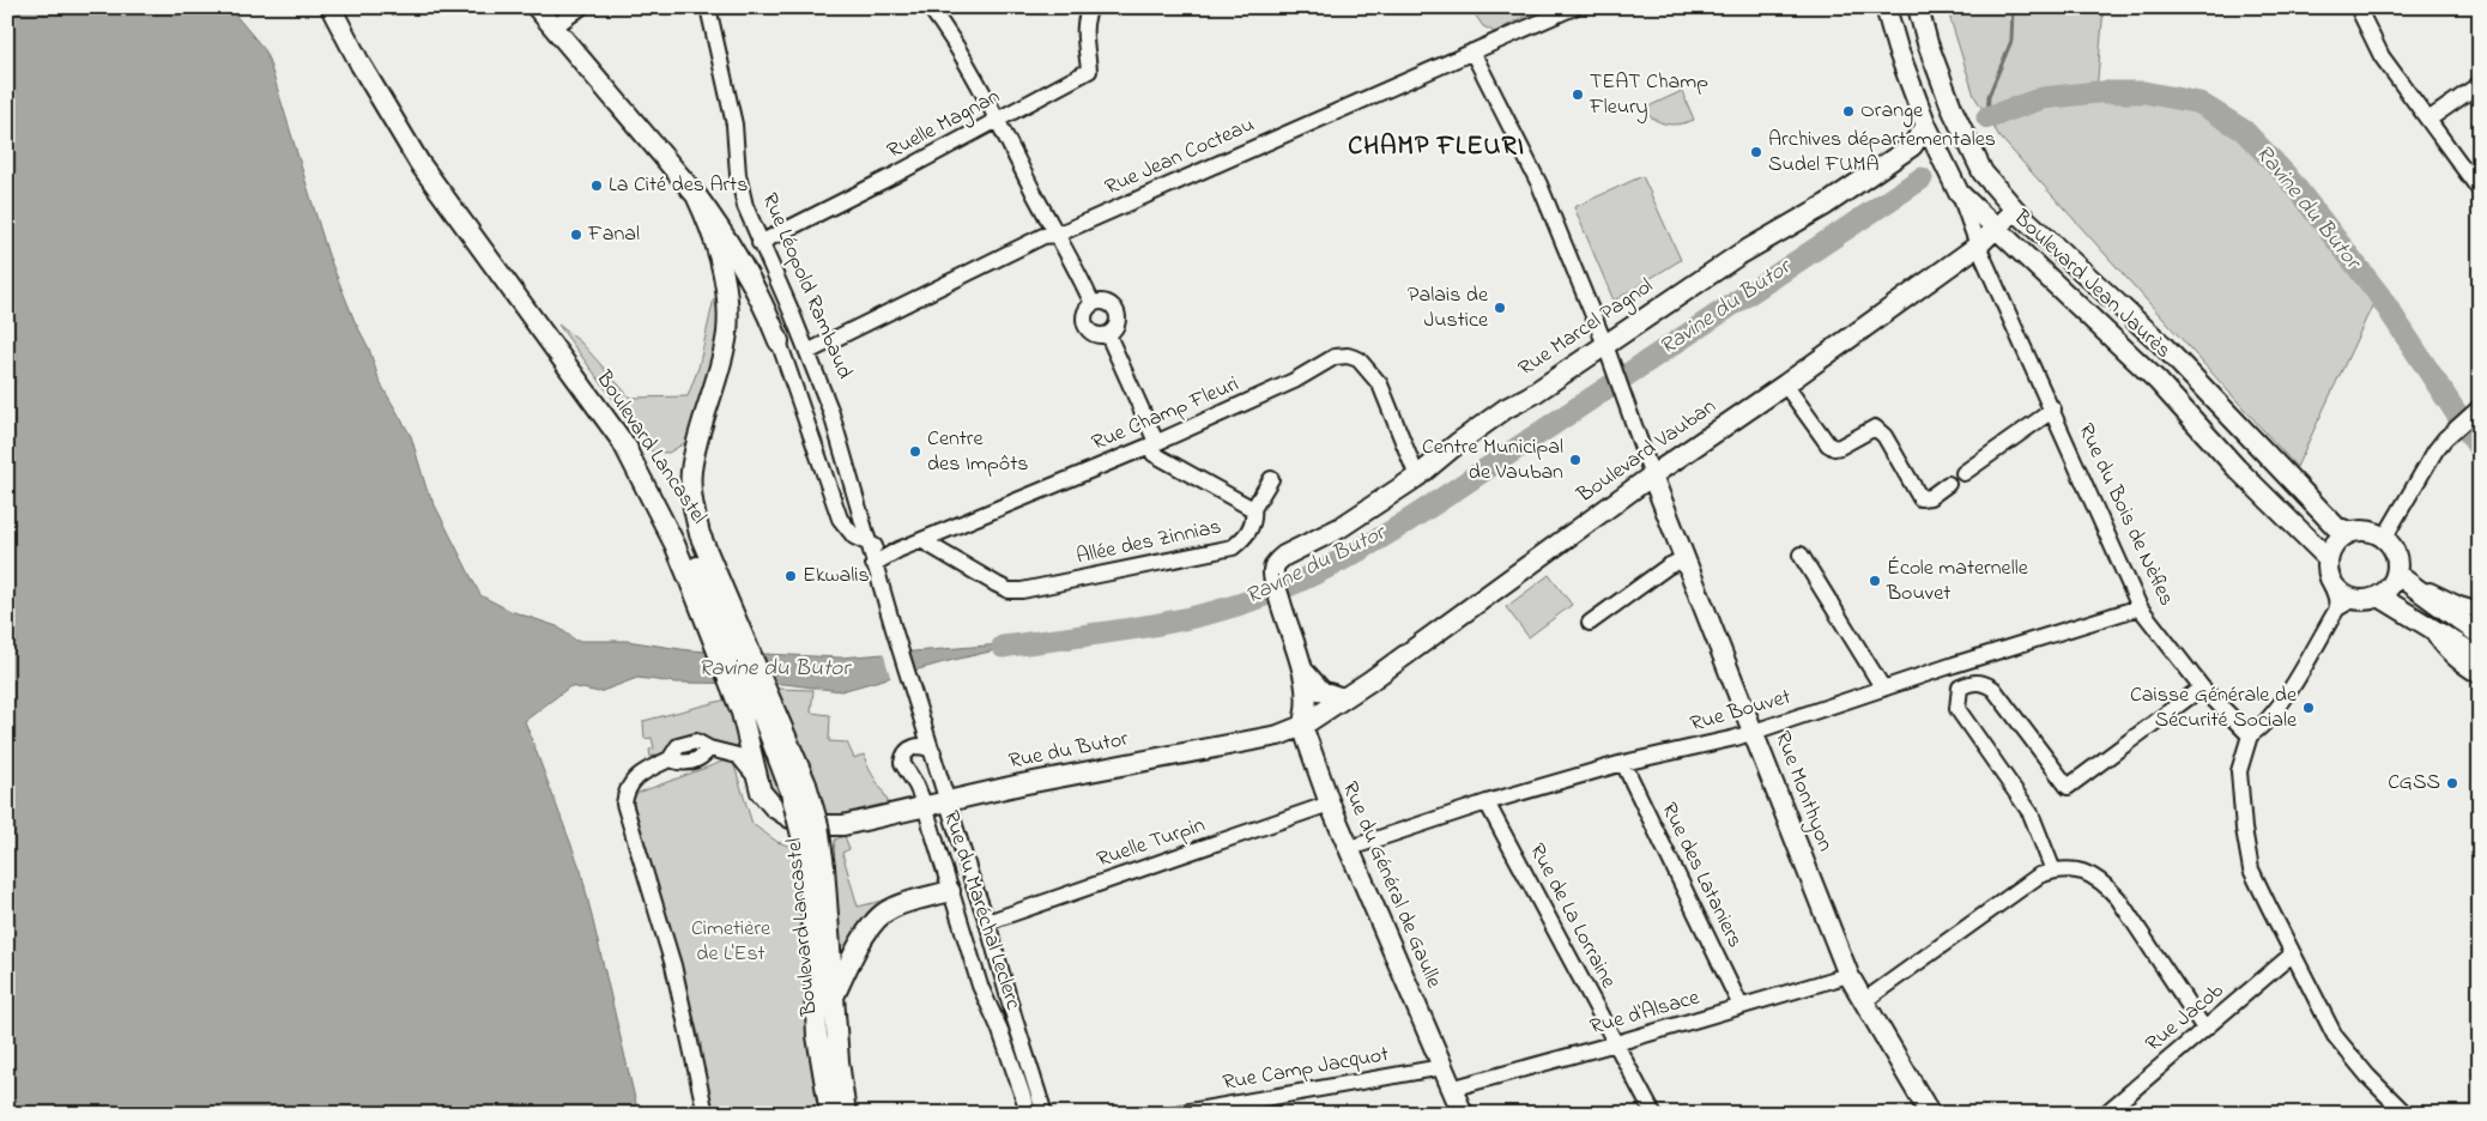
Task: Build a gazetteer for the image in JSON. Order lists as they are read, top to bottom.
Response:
{
  "streets": {
    "main road": [
      "Boulevard Jean Jaurès",
      "Rue Marcel Pagnol",
      "Boulevard Lancastel",
      "Boulevard Vauban",
      "Rue du Butor",
      "Rue Monthyon",
      "Rue du Général de Gaulle"
    ],
    "street": [
      "Ruelle Magnan",
      "Rue Jean Cocteau",
      "Rue Léopold Rambaud",
      "Rue Champ Fleuri",
      "Rue du Bois de Nèfles",
      "Allée des Zinnias",
      "Rue Bouvet",
      "Ruelle Turpin",
      "Rue des Lataniers",
      "Rue du Maréchal Leclerc",
      "Rue de La Lorraine",
      "Rue d'Alsace",
      "Rue Jacob",
      "Rue Camp Jacquot"
    ]
  },
  "crossings": [
    ["Ruelle Magnan", "Rue Léopold Rambaud"],
    ["Rue Jean Cocteau", "Rue Léopold Rambaud"],
    ["Boulevard Jean Jaurès", "Rue Marcel Pagnol"],
    ["Boulevard Jean Jaurès", "Boulevard Vauban"],
    ["Boulevard Jean Jaurès", "Rue du Bois de Nèfles"],
    ["Rue Léopold Rambaud", "Rue Champ Fleuri"],
    ["Rue Léopold Rambaud", "Rue du Maréchal Leclerc"],
    ["Rue Marcel Pagnol", "Rue Champ Fleuri"],
    ["Rue Marcel Pagnol", "Rue du Général de Gaulle"],
    ["Rue Champ Fleuri", "Allée des Zinnias"],
    ["Boulevard Lancastel", "Rue du Butor"],
    ["Boulevard Vauban", "Rue du Bois de Nèfles"],
    ["Boulevard Vauban", "Rue du Butor"],
    ["Boulevard Vauban", "Rue Monthyon"],
    ["Boulevard Vauban", "Rue du Général de Gaulle"],
    ["Rue du Bois de Nèfles", "Rue Bouvet"],
    ["Rue Bouvet", "Rue Monthyon"],
    ["Rue Bouvet", "Rue des Lataniers"],
    ["Rue Bouvet", "Rue du Général de Gaulle"],
    ["Rue Bouvet", "Rue de La Lorraine"],
    ["Rue du Butor", "Rue du Général de Gaulle"],
    ["Rue du Butor", "Rue du Maréchal Leclerc"],
    ["Rue Monthyon", "Rue d'Alsace"],
    ["Ruelle Turpin", "Rue du Général de Gaulle"],
    ["Ruelle Turpin", "Rue du Maréchal Leclerc"],
    ["Rue des Lataniers", "Rue d'Alsace"],
    ["Rue du Général de Gaulle", "Rue d'Alsace"],
    ["Rue du Général de Gaulle", "Rue Camp Jacquot"],
    ["Rue de La Lorraine", "Rue d'Alsace"]
  ],
  "districts": ["CHAMP FLEURI"],
  "water": ["Ravine du Butor"],
  "parks": ["Cimetière de L'Est"],
  "places": [
    "TEAT Champ Fleury",
    "Orange",
    "Archives départementales Sudel FUMA",
    "La Cité des Arts",
    "Fanal",
    "Palais de Justice",
    "Centre des Impôts",
    "Centre Municipal de Vauban",
    "Ekwalis",
    "École maternelle Bouvet",
    "Caisse Générale de Sécurité Sociale",
    "CGSS"
  ]
}
